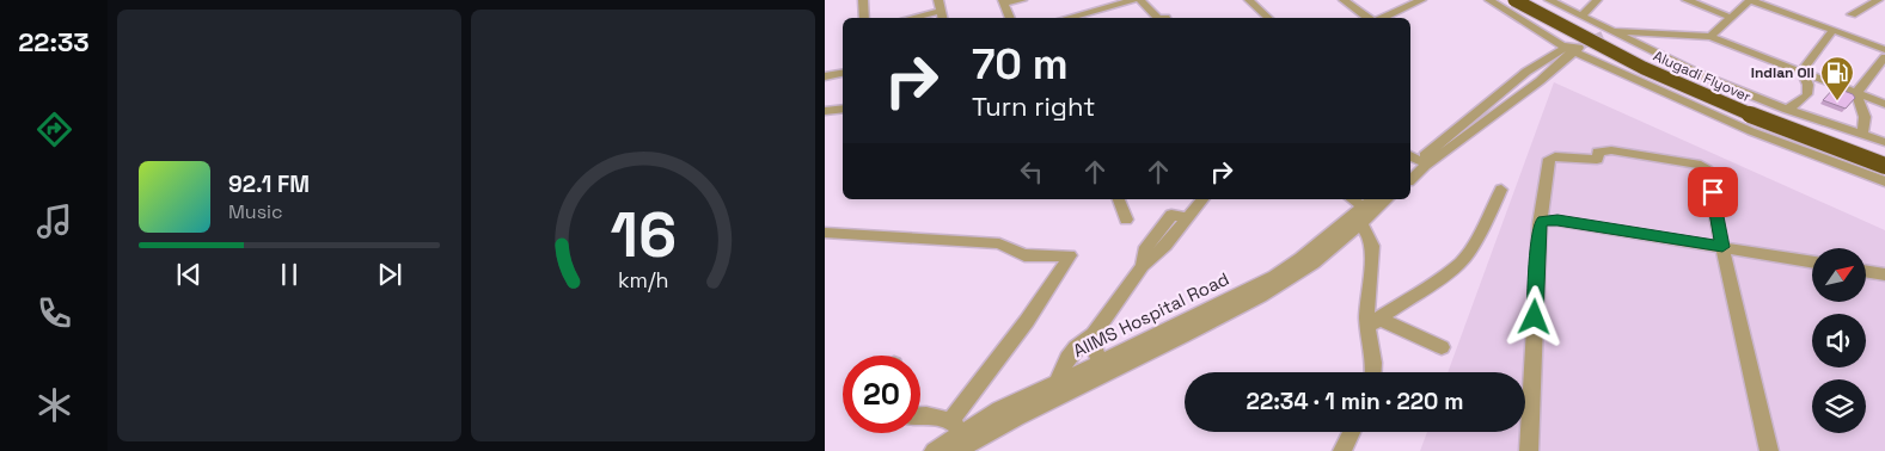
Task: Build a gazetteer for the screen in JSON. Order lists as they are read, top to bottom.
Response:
{
  "streets": {
    "highway": ["Alugadi Flyover"],
    "street": ["AIIMS Hospital Road"]
  },
  "places": {
    "fuel station": ["Indian Oil"]
  },
  "north": "top right",
  "page": {
    "tabs": "22:33",
    "turn": ["70 m", "Turn right"],
    "song": ["92.1 FM", "Music"],
    "limit": "20",
    "trip": "22:34 · 1 min · 220 m",
    "gauge": ["16", "km/h"]
  }
}
